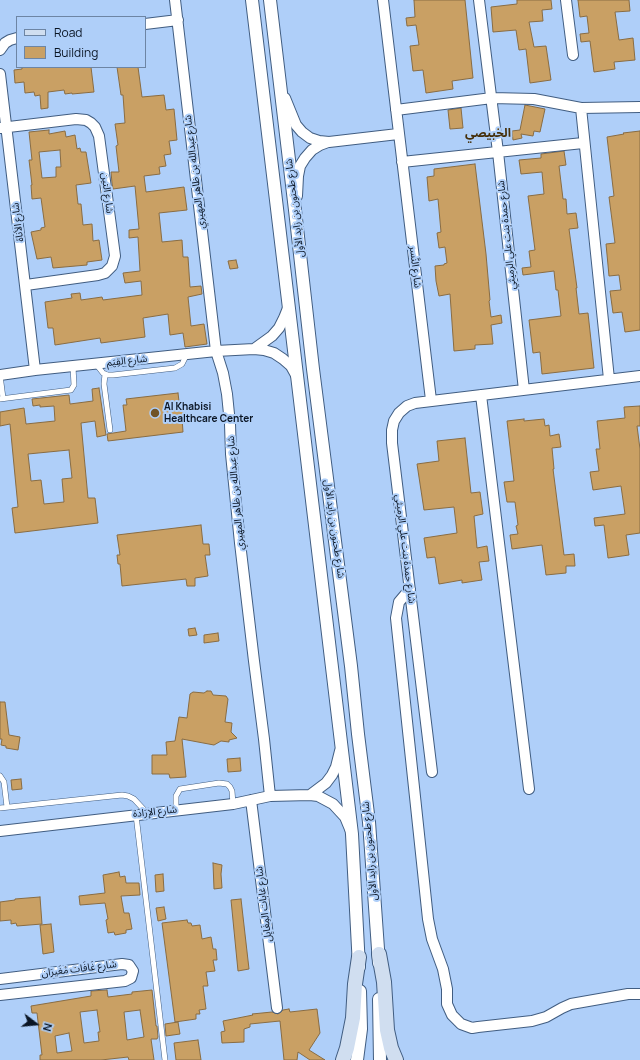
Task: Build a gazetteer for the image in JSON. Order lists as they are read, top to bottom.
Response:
{
  "streets": {
    "street": [
      "شارع عبدالله بن ظاهر المهيري",
      "شارع التين",
      "شارع طحنون بن زايد الأول",
      "شارع الأناة",
      "شارع حمدة بنت علي الرميثي",
      "شارع النَّسر",
      "شارع القِيَم",
      "شارع الإرَادة",
      "شارع غابات المِغَايِل",
      "شارع غَافَات مْغَيرَان"
    ]
  },
  "crossings": [
    ["شارع عبدالله بن ظاهر المهيري", "شارع القِيَم"],
    ["شارع عبدالله بن ظاهر المهيري", "شارع الإرَادة"],
    ["شارع التين", "شارع الأناة"],
    ["شارع طحنون بن زايد الأول", "شارع القِيَم"],
    ["شارع طحنون بن زايد الأول", "شارع الإرَادة"],
    ["شارع الأناة", "شارع القِيَم"],
    ["شارع حمدة بنت علي الرميثي", "شارع النَّسر"],
    ["شارع الإرَادة", "شارع غابات المِغَايِل"]
  ],
  "districts": ["الخبيصي"],
  "places": ["Al Khabisi Healthcare Center"],
  "legend": ["Road", "Building"],
  "north": "right"
}
